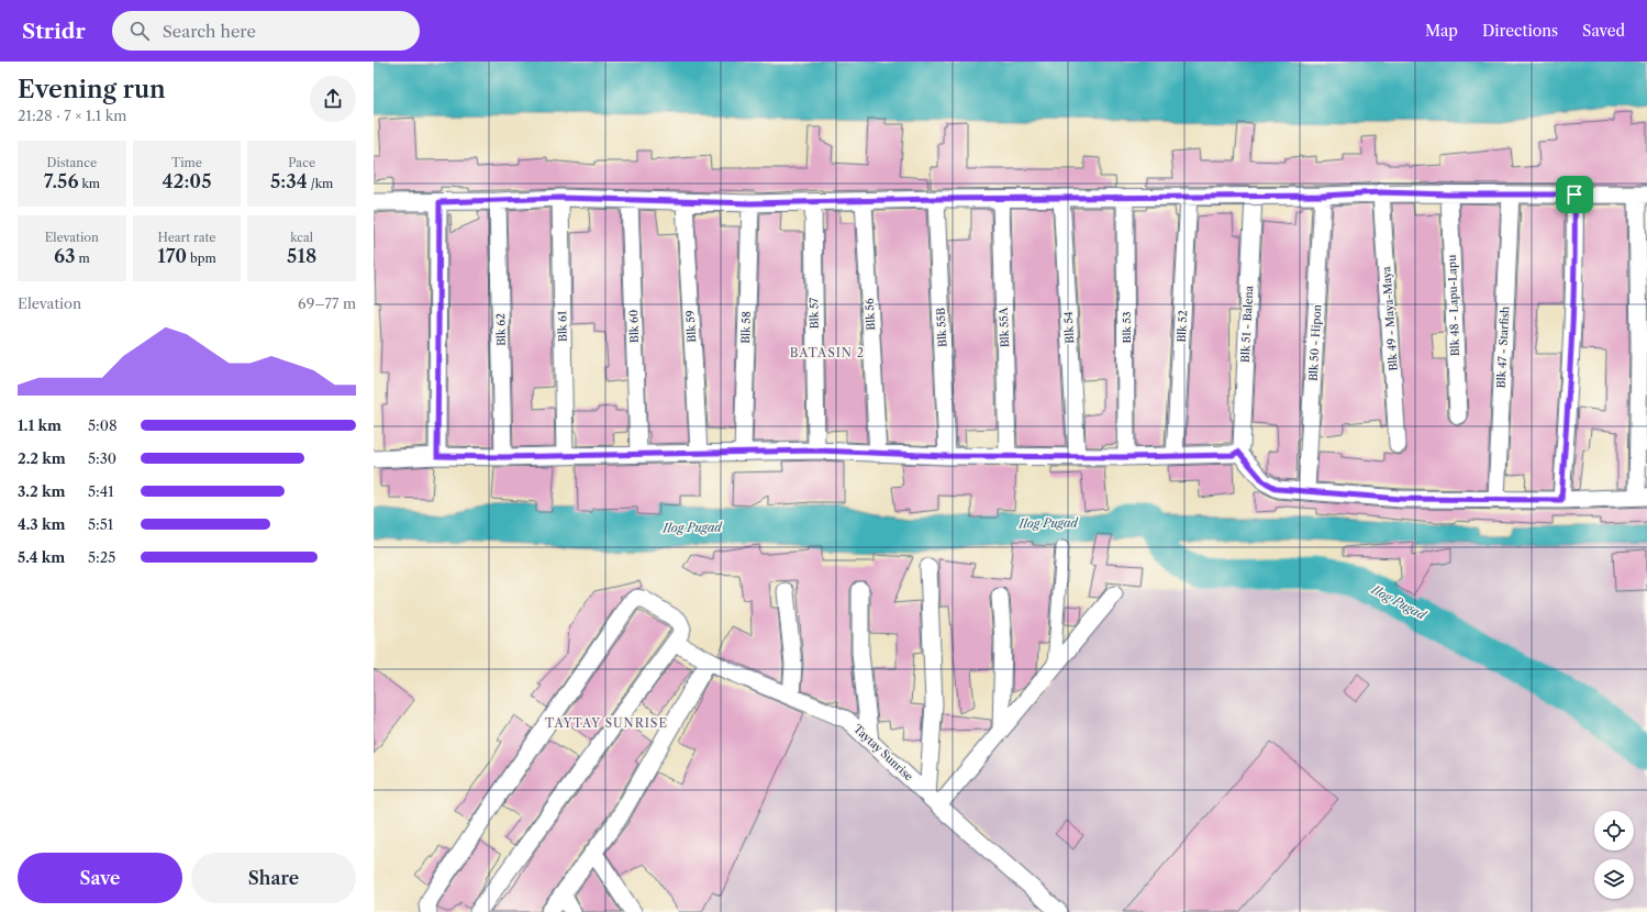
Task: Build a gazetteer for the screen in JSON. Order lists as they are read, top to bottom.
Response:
{
  "streets": {
    "street": [
      "Blk 48 - Lapu-Lapu",
      "Blk 57",
      "Blk 56",
      "Blk 49 - Maya-Maya",
      "Blk 51 - Balena",
      "Blk 61",
      "Blk 60",
      "Blk 59",
      "Blk 52",
      "Blk 58",
      "Blk 55B",
      "Blk 55A",
      "Blk 54",
      "Blk 53",
      "Blk 62",
      "Blk 50 - Hipon",
      "Blk 47 - Starfish",
      "Taytay Sunrise"
    ]
  },
  "districts": ["BATASIN 2", "TAYTAY SUNRISE"],
  "water": ["Ilog Pugad"],
  "page": {
    "header": "Stridr",
    "search": "Search here",
    "nav": ["Map", "Directions", "Saved"],
    "heading": ["Evening run", "21:28 · 7 × 1.1 km"],
    "stats": [
      ["Distance", "7.56 km"],
      ["Time", "42:05"],
      ["Pace", "5:34 /km"],
      ["Elevation", "63 m"],
      ["Heart rate", "170 bpm"],
      ["kcal", "518"]
    ],
    "chart": ["Elevation", "69–77 m"],
    "list": [
      {
        "name": "1.1 km",
        "note": "5:08"
      },
      {
        "name": "2.2 km",
        "note": "5:30"
      },
      {
        "name": "3.2 km",
        "note": "5:41"
      },
      {
        "name": "4.3 km",
        "note": "5:51"
      },
      {
        "name": "5.4 km",
        "note": "5:25"
      }
    ],
    "buttons": ["Save", "Share"]
  }
}
